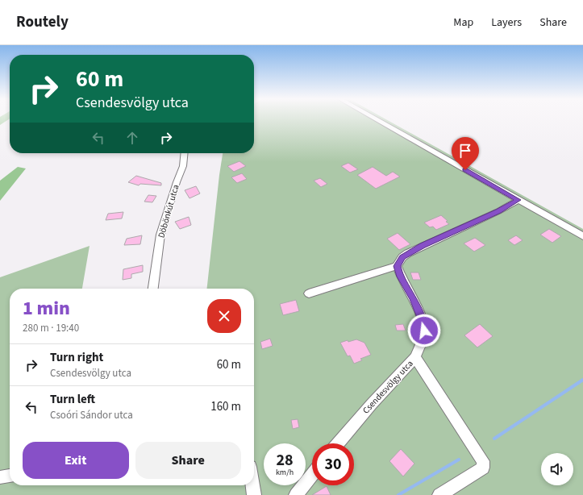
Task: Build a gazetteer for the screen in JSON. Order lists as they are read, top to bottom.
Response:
{
  "streets": {
    "street": ["Döbönkút utca", "Csendesvölgy utca"]
  },
  "page": {
    "header": "Routely",
    "nav": ["Map", "Layers", "Share"],
    "turn": ["60 m", "Csendesvölgy utca"],
    "heading": ["1 min", "280 m · 19:40"],
    "list": [
      {
        "name": "Turn right",
        "note": "Csendesvölgy utca",
        "value": "60 m"
      },
      {
        "name": "Turn left",
        "note": "Csoóri Sándor utca",
        "value": "160 m"
      }
    ],
    "buttons": ["Exit", "Share"],
    "speed": "28 km/h",
    "limit": "30"
  }
}
